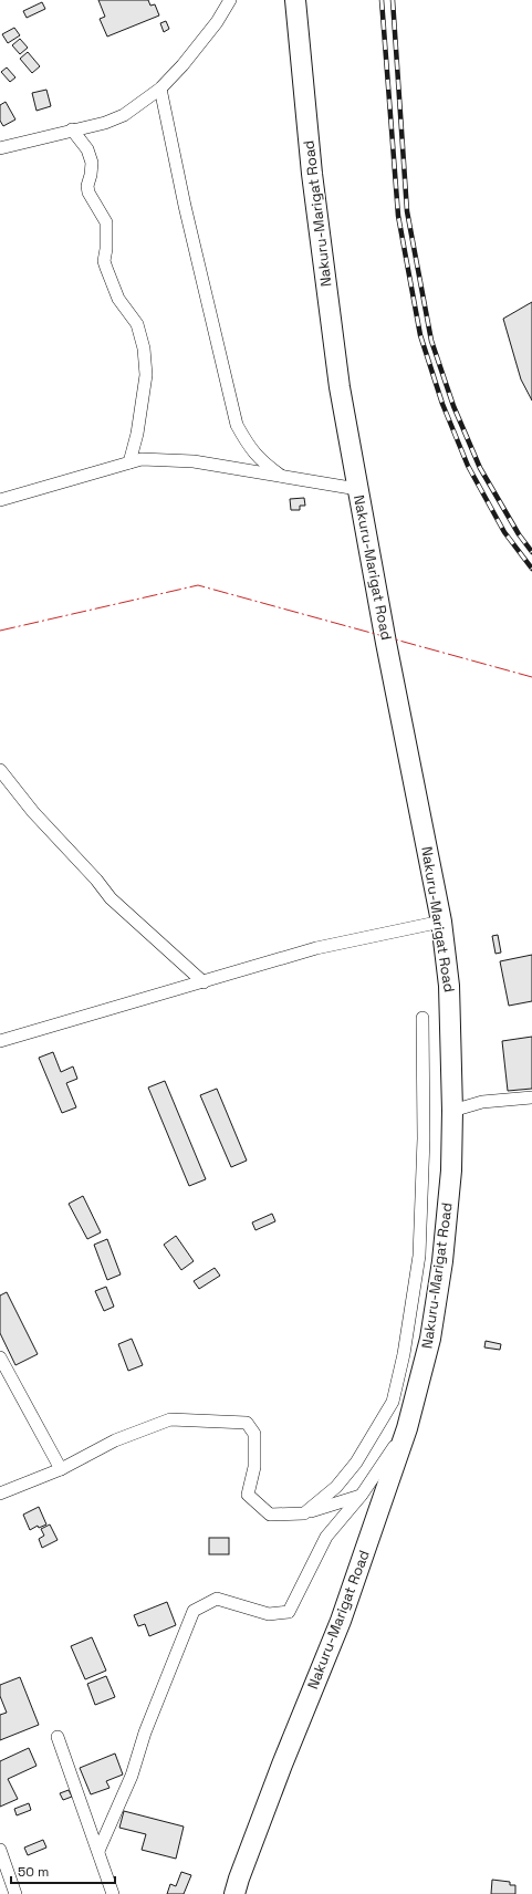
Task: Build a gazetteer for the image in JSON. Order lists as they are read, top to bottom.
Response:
{
  "streets": {
    "main road": ["Nakuru-Marigat Road"]
  },
  "scale_bar": "50 m"
}
